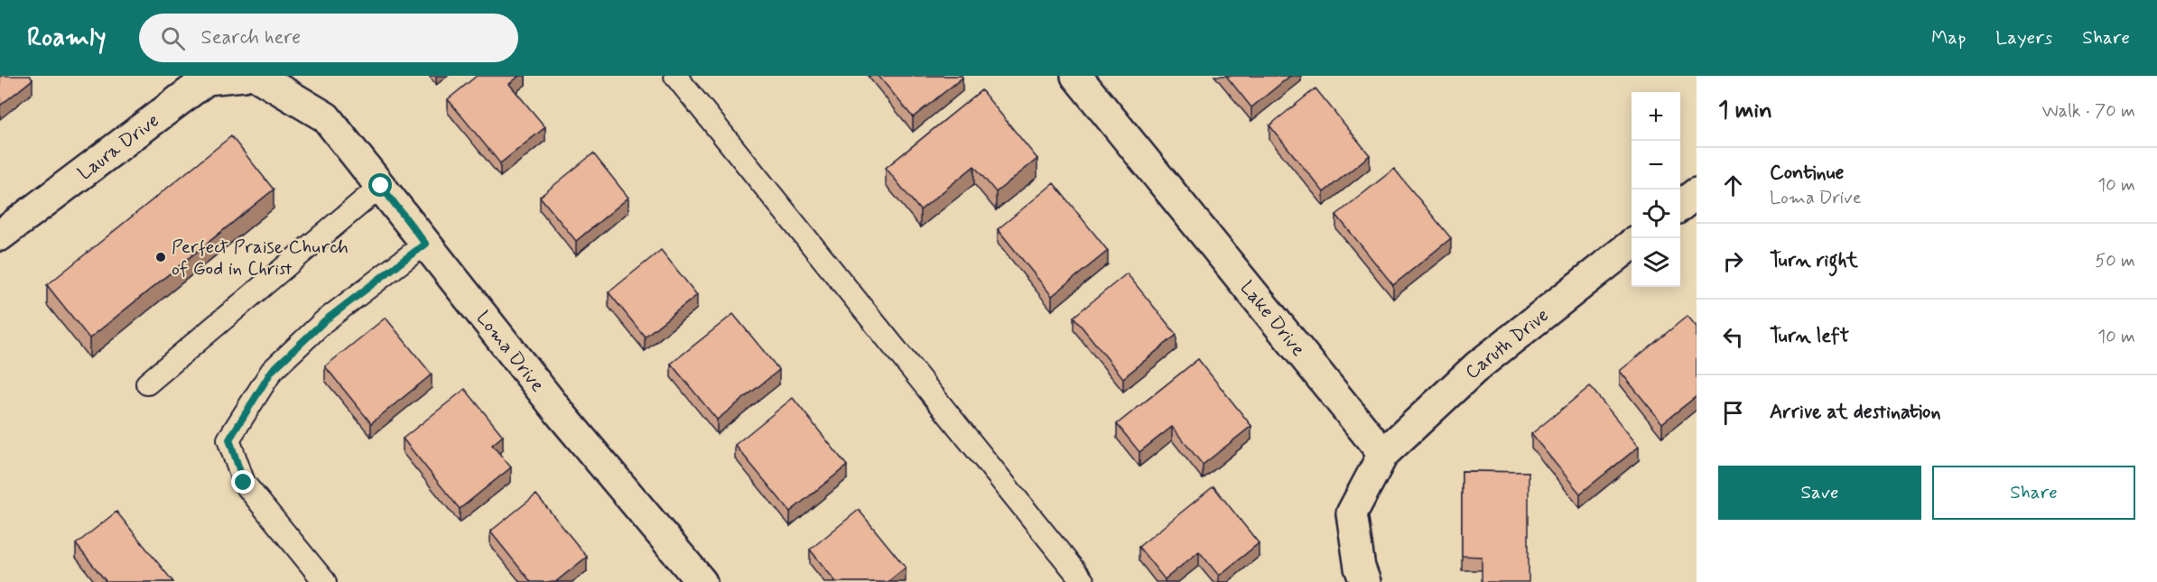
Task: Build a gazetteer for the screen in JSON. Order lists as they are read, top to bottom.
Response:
{
  "streets": {
    "street": [
      "Laura Drive",
      "Lake Drive",
      "Caruth Drive",
      "Loma Drive"
    ]
  },
  "crossings": [
    ["Lake Drive", "Caruth Drive"]
  ],
  "places": ["Perfect Praise Church of God in Christ"],
  "page": {
    "header": "Roamly",
    "search": "Search here",
    "nav": ["Map", "Layers", "Share"],
    "heading": ["1 min", "Walk · 70 m"],
    "map_buttons": ["+", "−"],
    "list": [
      ["Continue", "Loma Drive", "10 m"],
      ["Turn right", "50 m"],
      ["Turn left", "10 m"],
      "Arrive at destination"
    ],
    "buttons": ["Save", "Share"]
  }
}
